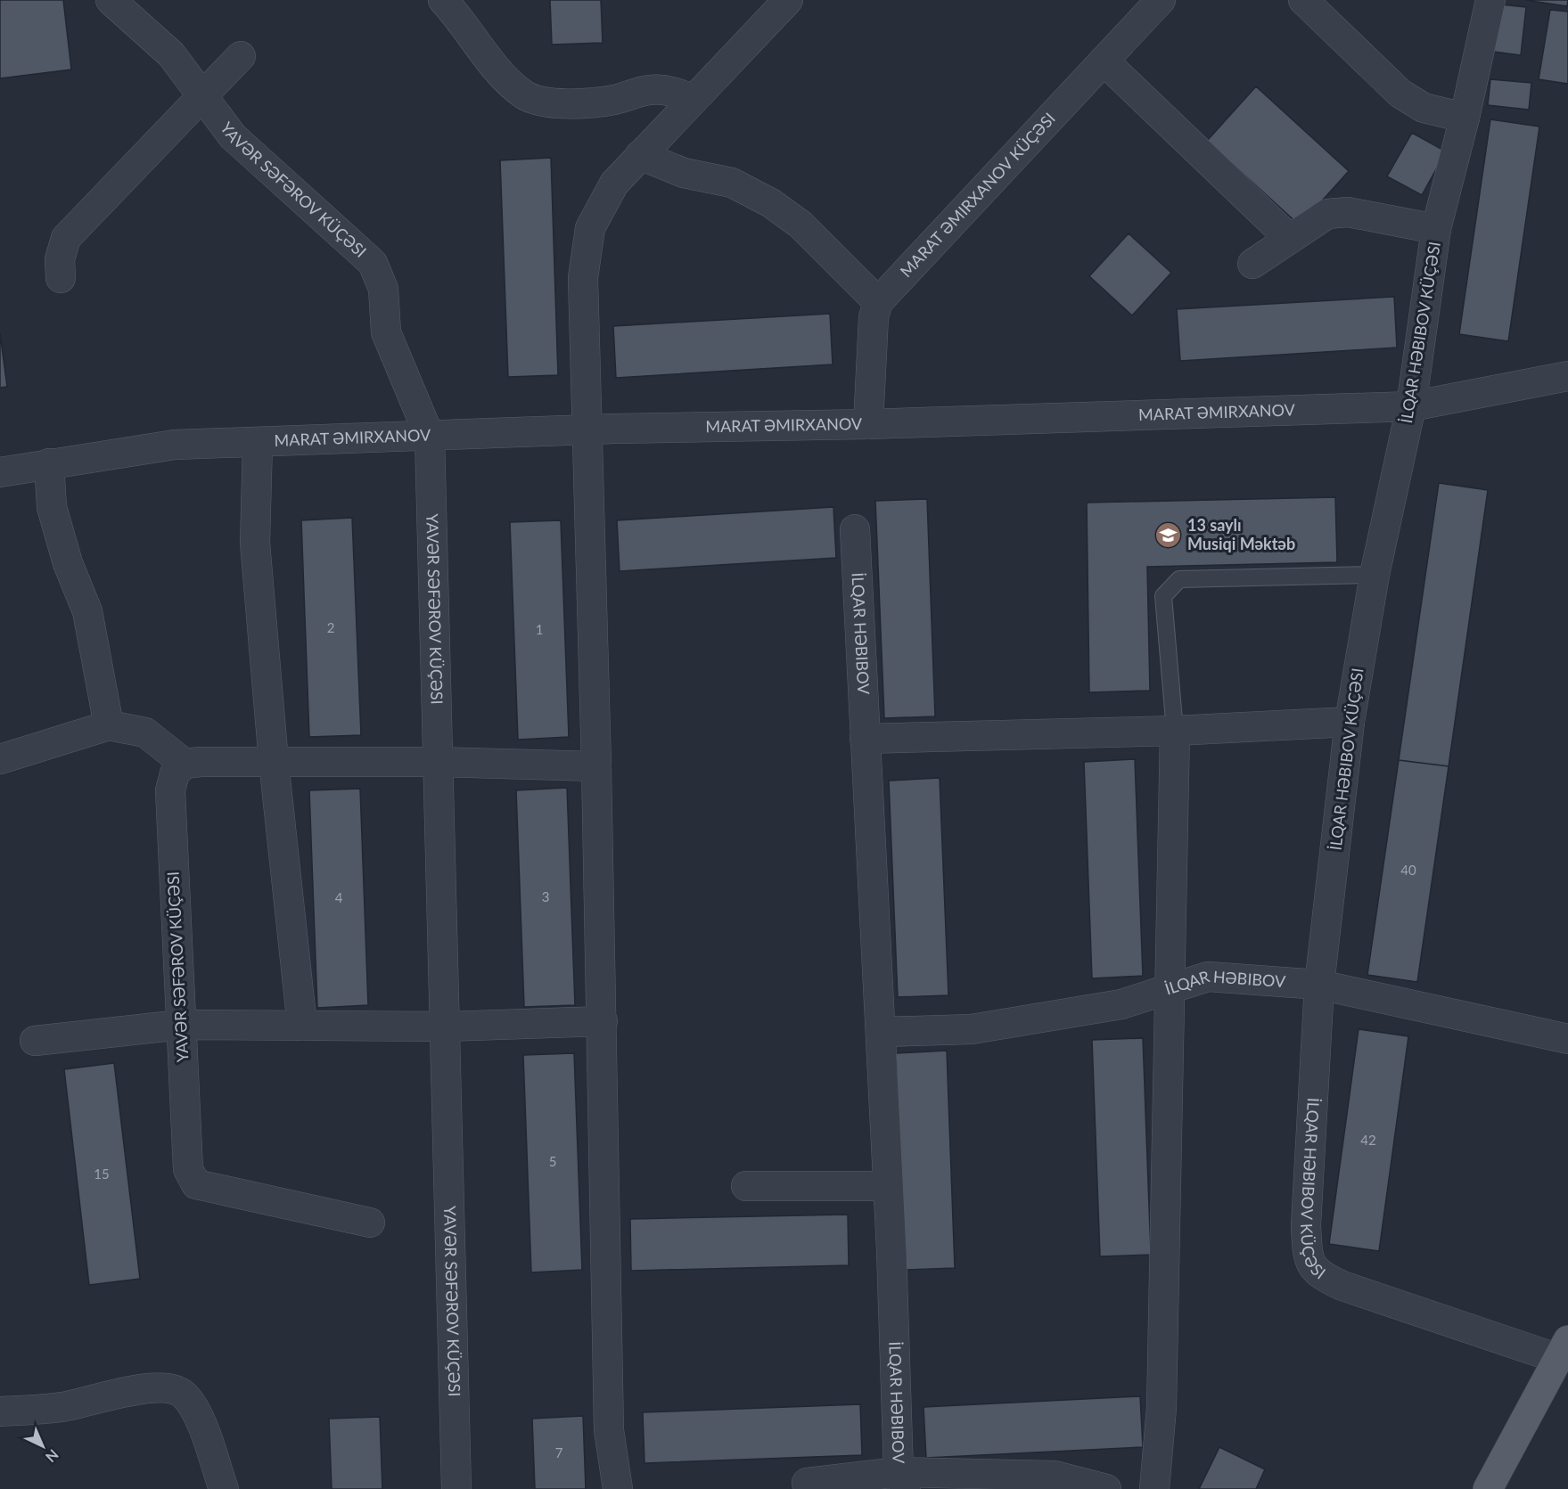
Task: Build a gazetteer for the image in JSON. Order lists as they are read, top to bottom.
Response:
{
  "streets": {
    "street": [
      "YAVƏR SƏFƏROV KÜÇƏSI",
      "MARAT ƏMIRXANOV KÜÇƏSI",
      "İLQAR HƏBIBOV KÜÇƏSI",
      "MARAT ƏMIRXANOV",
      "İLQAR HƏBIBOV"
    ]
  },
  "crossings": [
    ["YAVƏR SƏFƏROV KÜÇƏSI", "MARAT ƏMIRXANOV"],
    ["İLQAR HƏBIBOV KÜÇƏSI", "MARAT ƏMIRXANOV"],
    ["İLQAR HƏBIBOV KÜÇƏSI", "İLQAR HƏBIBOV"]
  ],
  "places": {
    "school or university": ["13 saylı Musiqi Məktəb"]
  },
  "house_numbers": [
    "2",
    "1",
    "40",
    "3",
    "4",
    "42",
    "5",
    "15",
    "7"
  ],
  "north": "bottom right"
}
